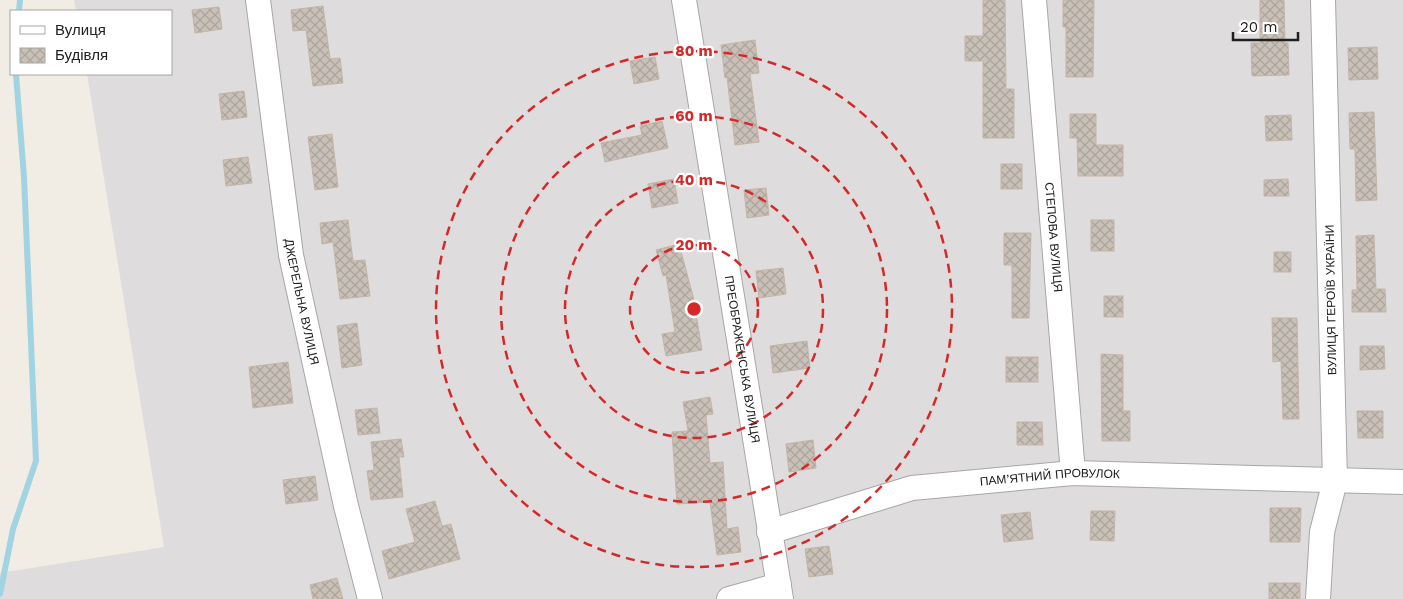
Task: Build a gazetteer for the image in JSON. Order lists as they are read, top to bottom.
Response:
{
  "streets": {
    "street": [
      "СТЕПОВА ВУЛИЦЯ",
      "ВУЛИЦЯ ГЕРОЇВ УКРАЇНИ",
      "ДЖЕРЕЛЬНА ВУЛИЦЯ",
      "ПРЕОБРАЖЕНСЬКА ВУЛИЦЯ",
      "ПАМ’ЯТНИЙ ПРОВУЛОК"
    ]
  },
  "crossings": [
    ["СТЕПОВА ВУЛИЦЯ", "ПАМ’ЯТНИЙ ПРОВУЛОК"],
    ["ВУЛИЦЯ ГЕРОЇВ УКРАЇНИ", "ПАМ’ЯТНИЙ ПРОВУЛОК"],
    ["ПРЕОБРАЖЕНСЬКА ВУЛИЦЯ", "ПАМ’ЯТНИЙ ПРОВУЛОК"]
  ],
  "legend": ["Вулиця", "Будівля"],
  "scale_bar": "20 m",
  "rings": [
    "80 m",
    "60 m",
    "40 m",
    "20 m"
  ]
}
